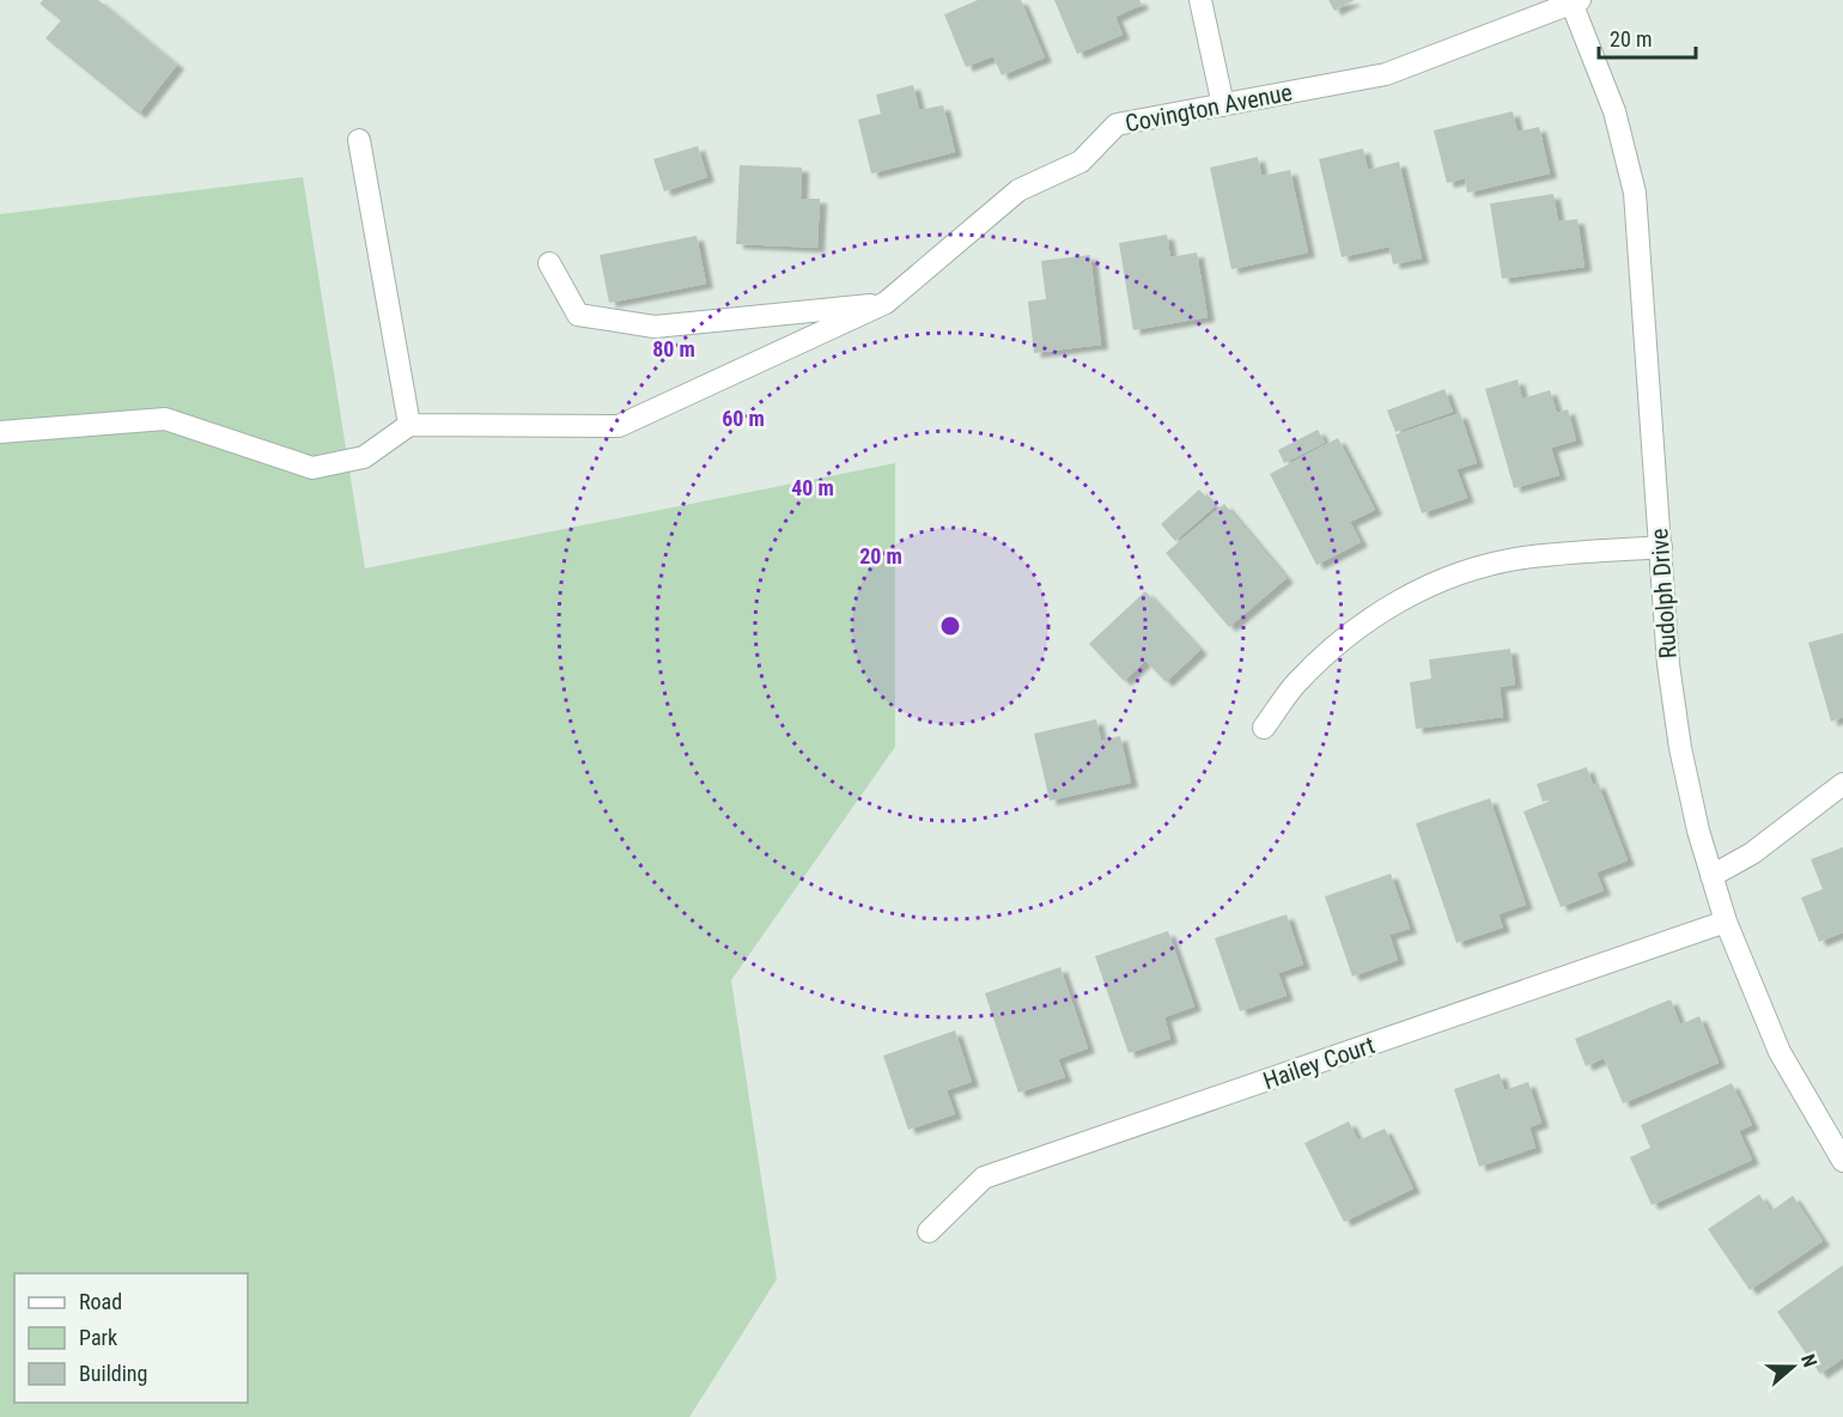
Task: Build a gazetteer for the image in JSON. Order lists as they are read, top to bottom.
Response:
{
  "streets": {
    "street": ["Covington Avenue", "Rudolph Drive", "Hailey Court"]
  },
  "crossings": [
    ["Covington Avenue", "Rudolph Drive"],
    ["Rudolph Drive", "Hailey Court"]
  ],
  "legend": ["Road", "Park", "Building"],
  "scale_bar": "20 m",
  "north": "right",
  "rings": [
    "80 m",
    "60 m",
    "40 m",
    "20 m"
  ]
}
